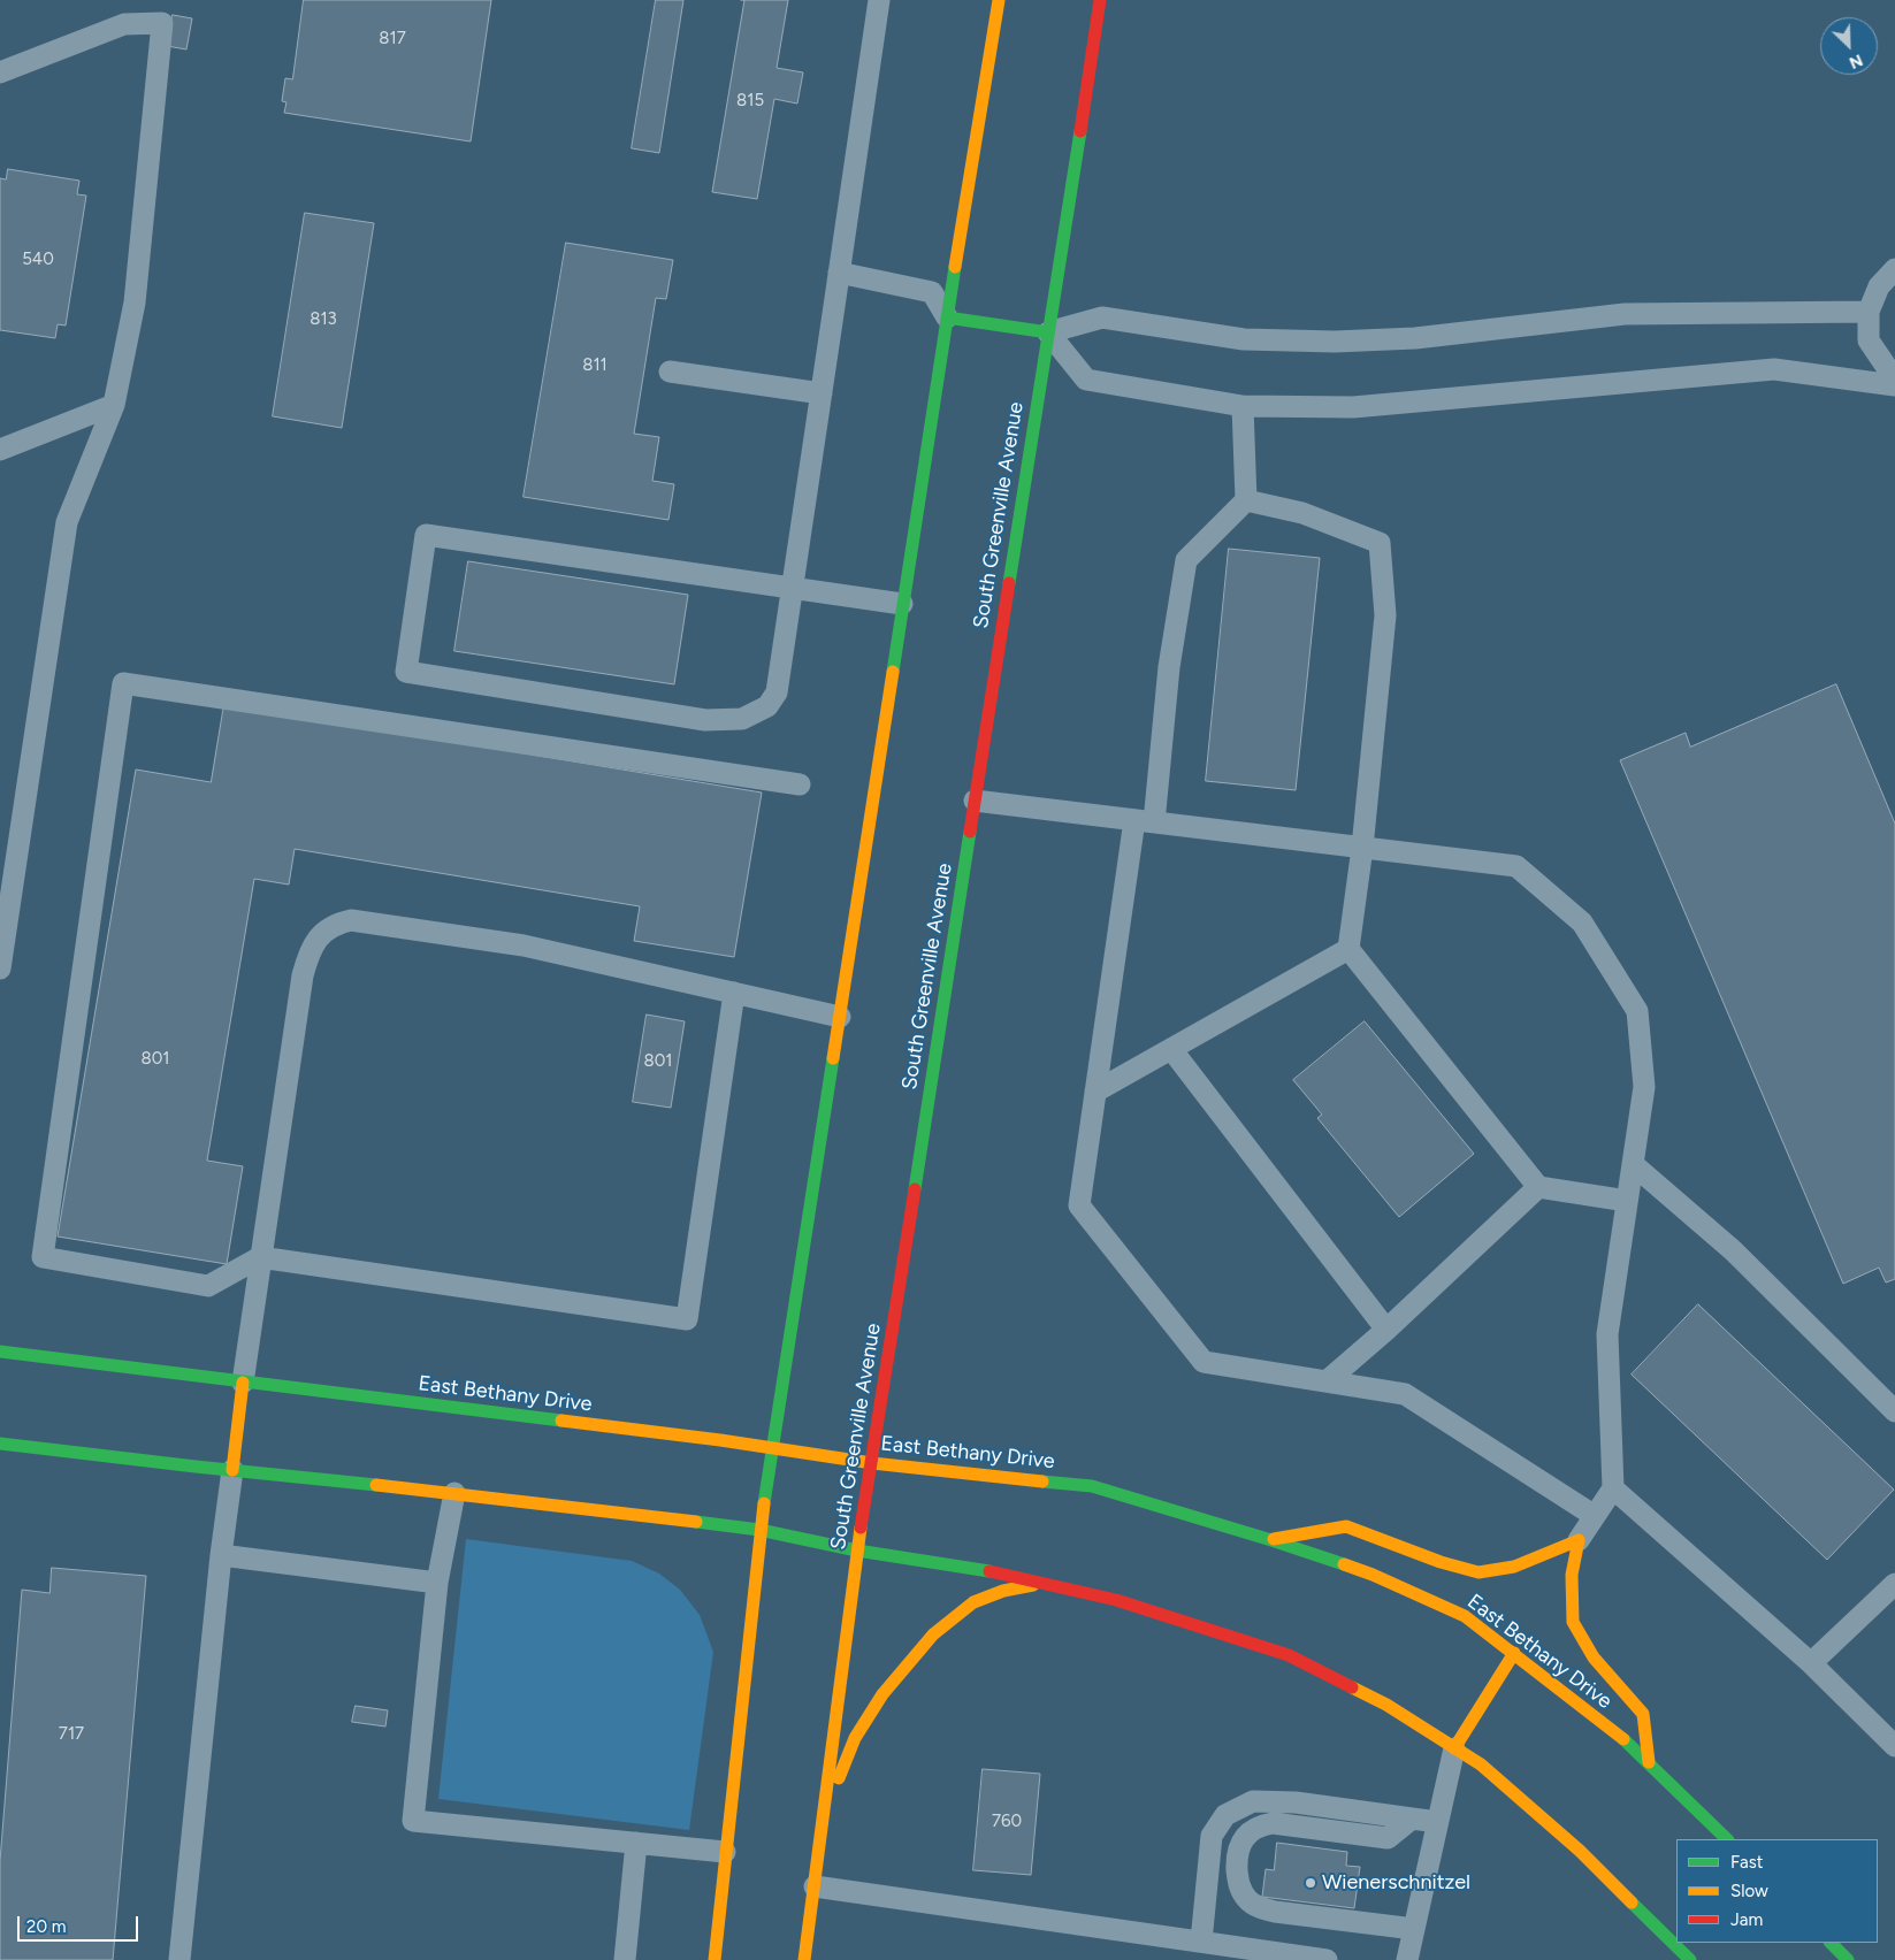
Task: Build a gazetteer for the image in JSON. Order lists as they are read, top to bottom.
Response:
{
  "streets": {
    "main road": ["South Greenville Avenue", "East Bethany Drive"]
  },
  "crossings": [
    ["South Greenville Avenue", "East Bethany Drive"]
  ],
  "places": ["Wienerschnitzel"],
  "house_numbers": [
    "817",
    "815",
    "540",
    "813",
    "811",
    "801",
    "801",
    "717",
    "760"
  ],
  "legend": ["Fast", "Slow", "Jam"],
  "scale_bar": "20 m",
  "north": "bottom right"
}
